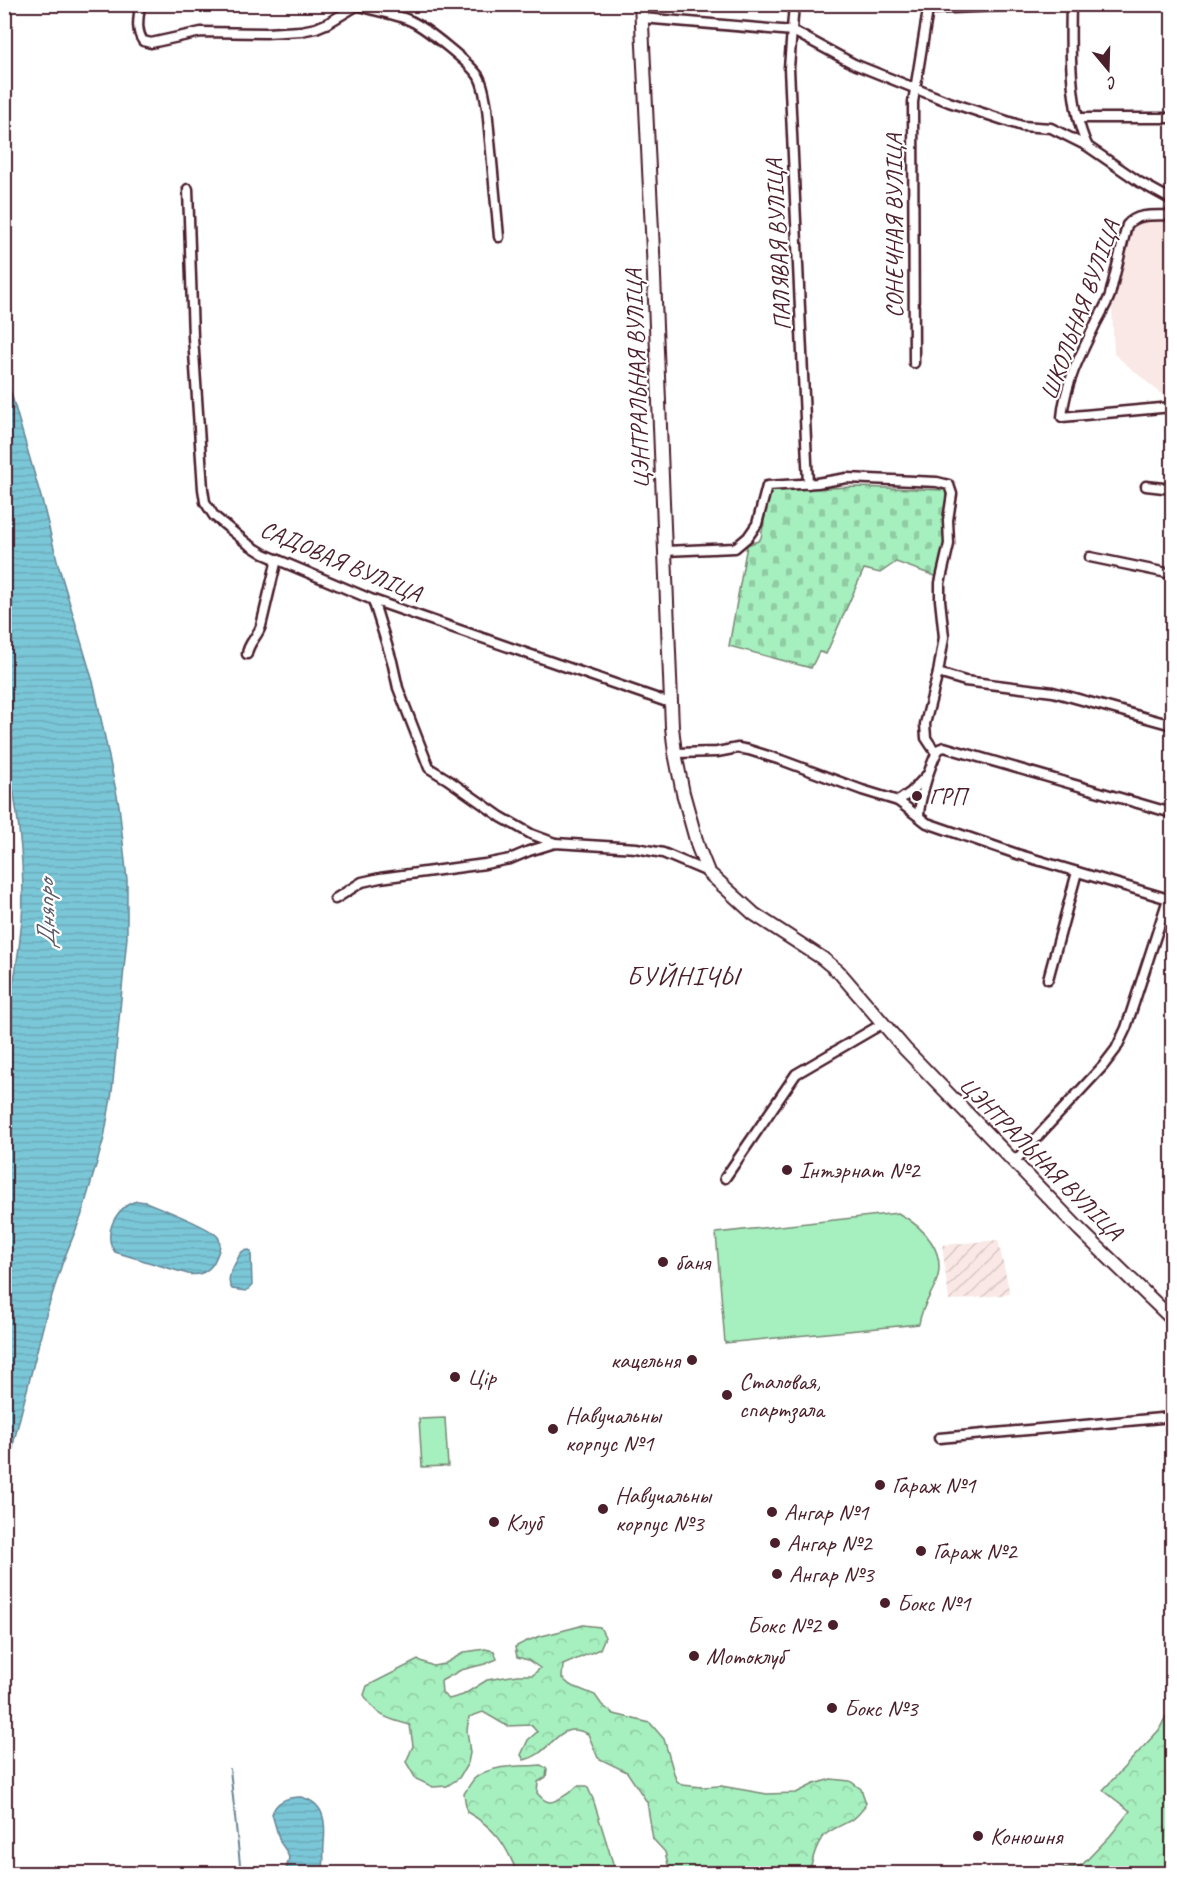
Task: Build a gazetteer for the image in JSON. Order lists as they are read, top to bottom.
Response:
{
  "streets": {
    "street": [
      "СОНЕЧНАЯ ВУЛІЦА",
      "ПАЛЯВАЯ ВУЛІЦА",
      "ШКОЛЬНАЯ ВУЛІЦА",
      "ЦЭНТРАЛЬНАЯ ВУЛІЦА",
      "САДОВАЯ ВУЛІЦА"
    ]
  },
  "crossings": [
    ["ЦЭНТРАЛЬНАЯ ВУЛІЦА", "САДОВАЯ ВУЛІЦА"]
  ],
  "districts": ["БУЙНІЧЫ"],
  "water": ["Дняпро"],
  "places": [
    "ГРП",
    "Інтэрнат №2",
    "баня",
    "кацельня",
    "Цір",
    "Сталовая, спартзала",
    "Навучальны корпус №1",
    "Гараж №1",
    "Навучальны корпус №3",
    "Ангар №1",
    "Клуб",
    "Ангар №2",
    "Гараж №2",
    "Ангар №3",
    "Бокс №1",
    "Бокс №2",
    "Мотоклуб",
    "Бокс №3",
    "Конюшня"
  ],
  "north": "bottom"
}
